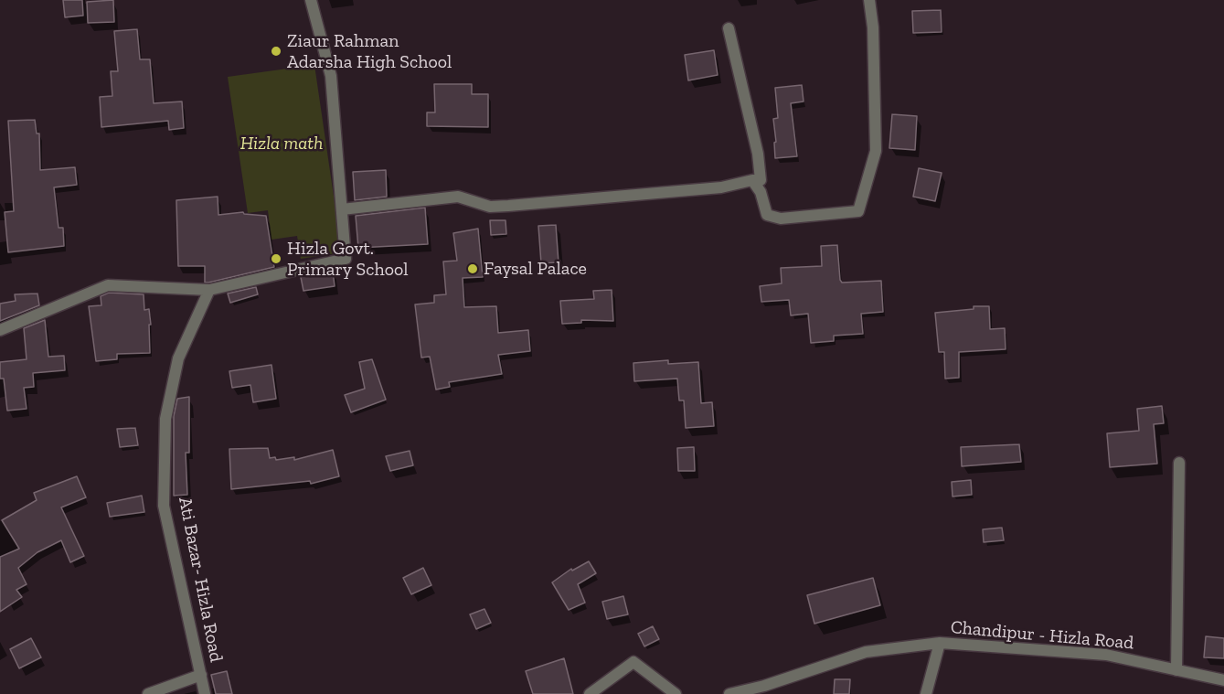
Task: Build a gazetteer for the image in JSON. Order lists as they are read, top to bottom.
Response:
{
  "streets": {
    "street": ["Ati Bazar- Hizla Road", "Chandipur - Hizla Road"]
  },
  "parks": ["Hizla math"],
  "places": ["Ziaur Rahman Adarsha High School", "Hizla Govt. Primary School", "Faysal Palace"]
}
